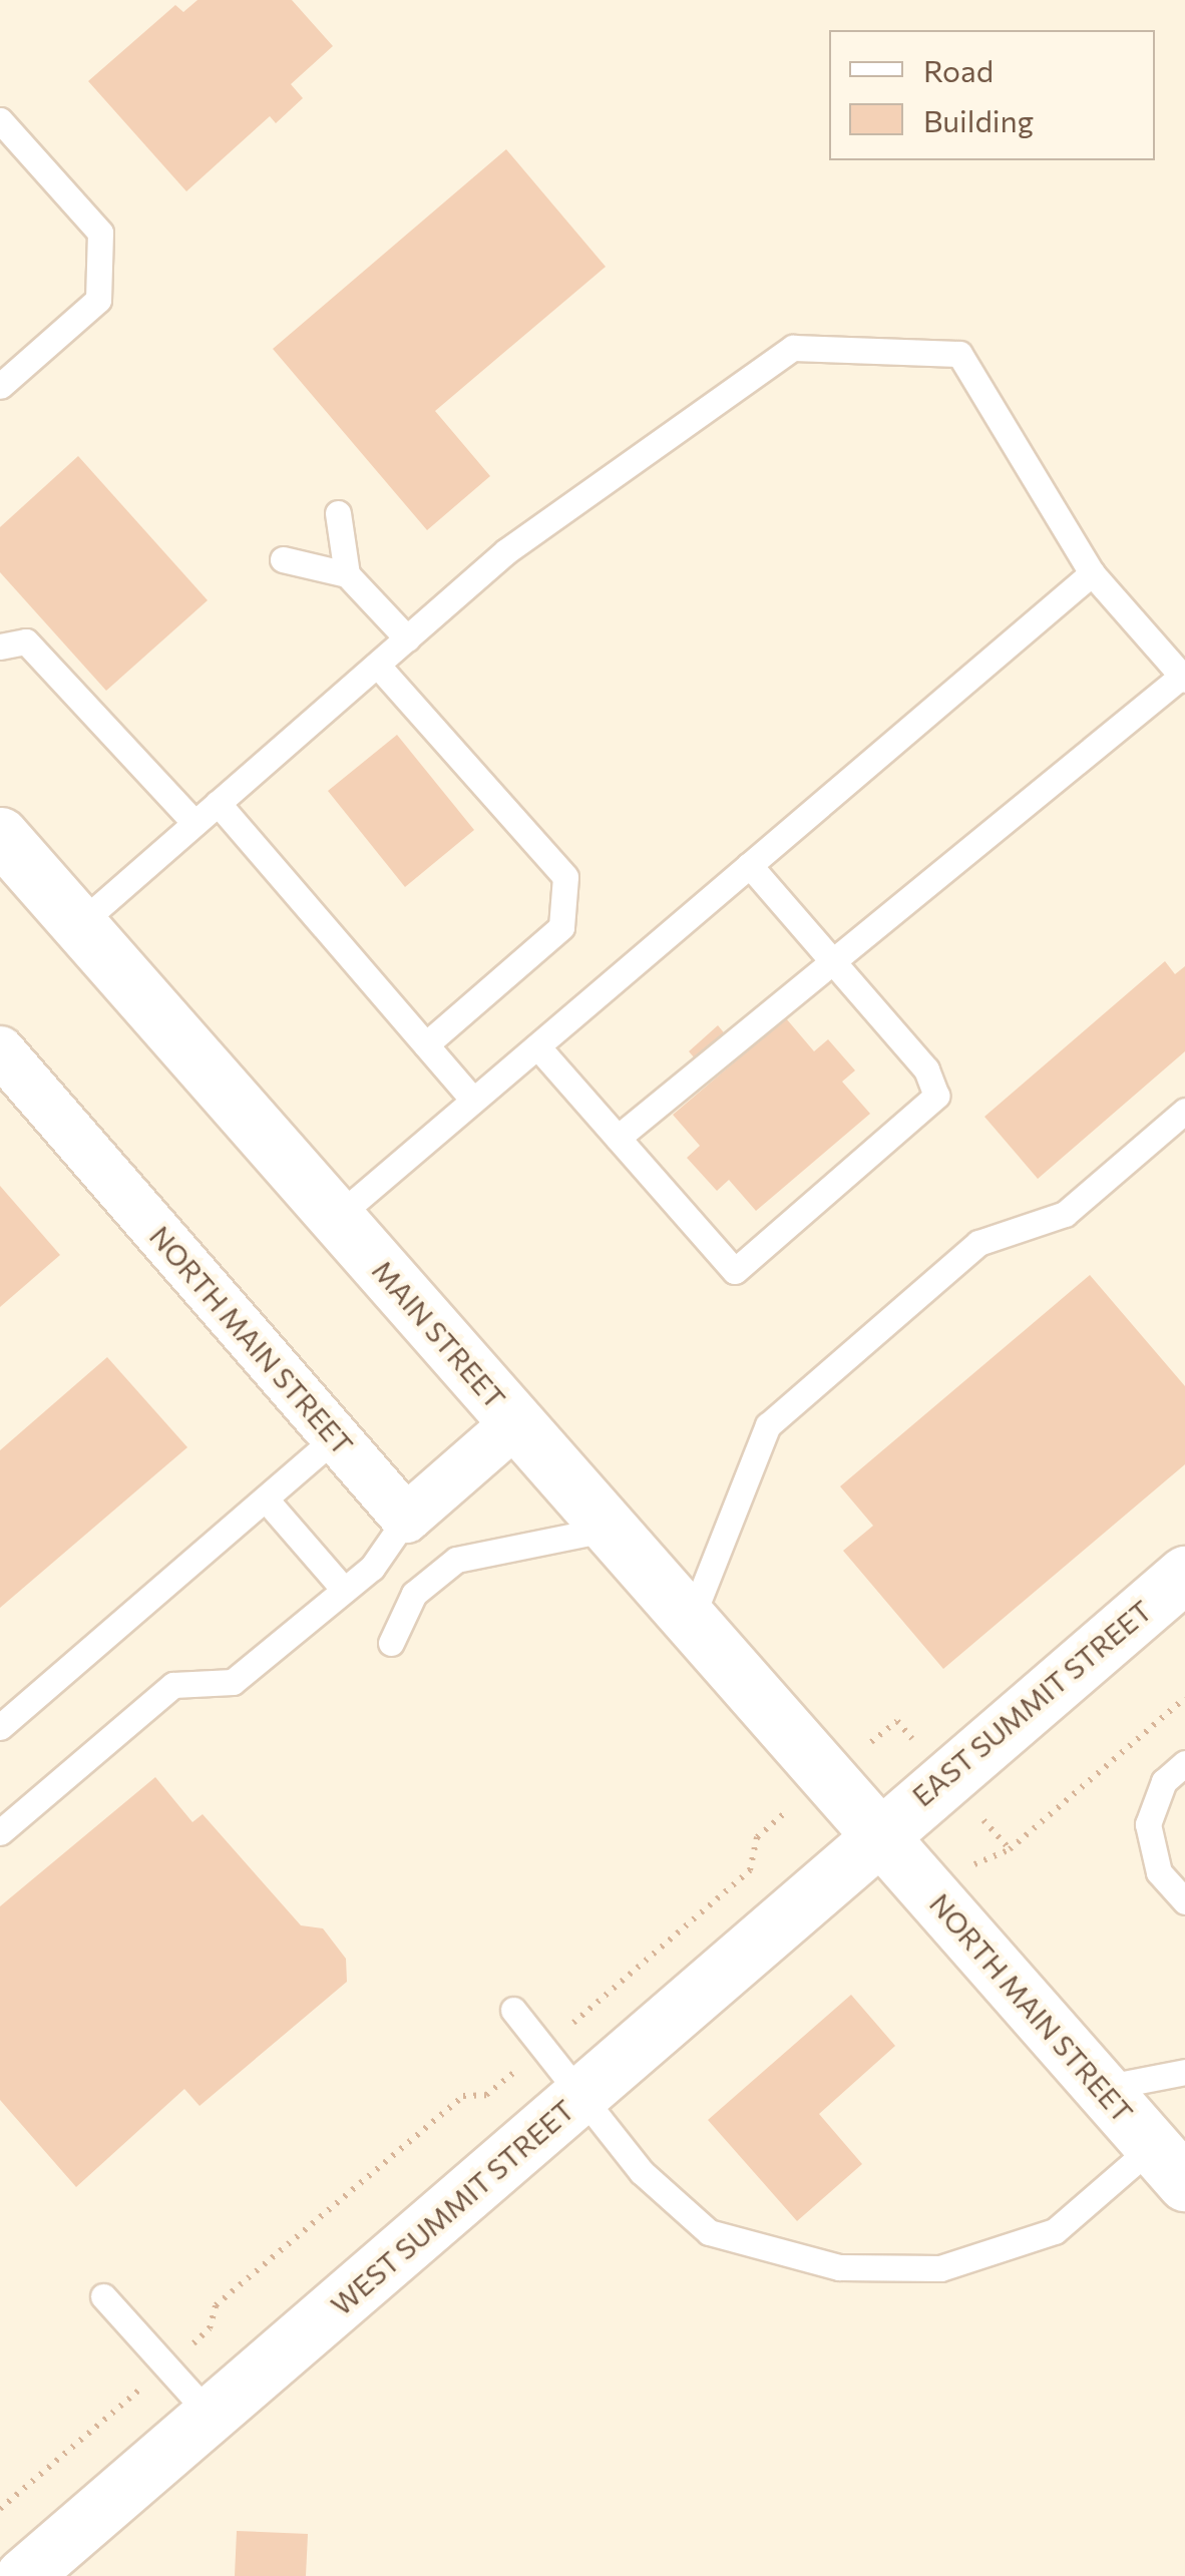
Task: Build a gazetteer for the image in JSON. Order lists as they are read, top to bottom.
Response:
{
  "streets": {
    "main road": [
      "MAIN STREET",
      "NORTH MAIN STREET",
      "EAST SUMMIT STREET",
      "WEST SUMMIT STREET"
    ]
  },
  "crossings": [
    ["MAIN STREET", "NORTH MAIN STREET"],
    ["MAIN STREET", "EAST SUMMIT STREET"],
    ["MAIN STREET", "WEST SUMMIT STREET"],
    ["NORTH MAIN STREET", "EAST SUMMIT STREET"],
    ["NORTH MAIN STREET", "WEST SUMMIT STREET"],
    ["EAST SUMMIT STREET", "WEST SUMMIT STREET"]
  ],
  "legend": ["Road", "Building"]
}
